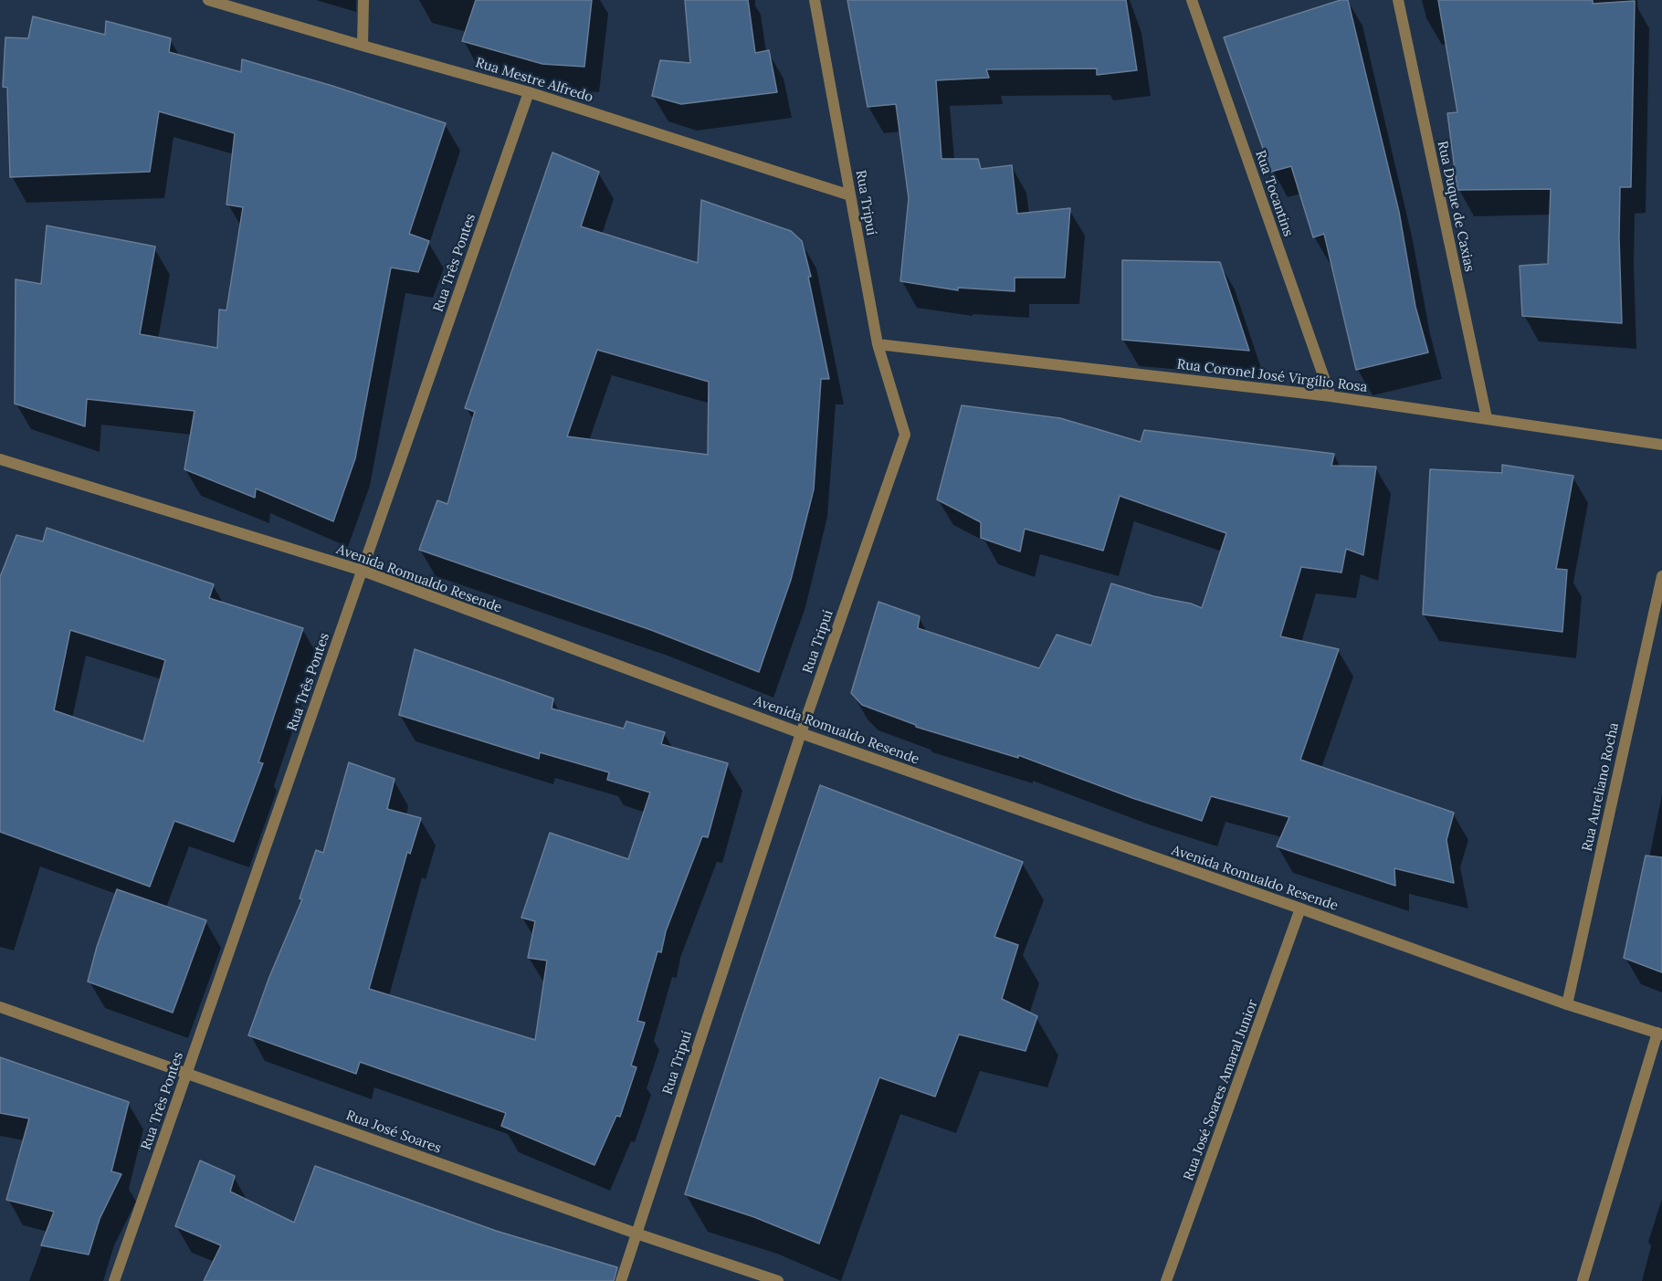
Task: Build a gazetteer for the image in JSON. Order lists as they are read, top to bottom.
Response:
{
  "streets": {
    "street": [
      "Rua Mestre Alfredo",
      "Rua Tocantins",
      "Rua Tripuí",
      "Rua Duque de Caxias",
      "Rua Três Pontes",
      "Rua Coronel José Virgílio Rosa",
      "Avenida Romualdo Resende",
      "Rua Aureliano Rocha",
      "Rua José Soares Amaral Junior",
      "Rua José Soares"
    ]
  },
  "crossings": [
    ["Rua Mestre Alfredo", "Rua Tripuí"],
    ["Rua Mestre Alfredo", "Rua Três Pontes"],
    ["Rua Tocantins", "Rua Coronel José Virgílio Rosa"],
    ["Rua Tripuí", "Rua Coronel José Virgílio Rosa"],
    ["Rua Tripuí", "Avenida Romualdo Resende"],
    ["Rua Tripuí", "Rua José Soares"],
    ["Rua Duque de Caxias", "Rua Coronel José Virgílio Rosa"],
    ["Rua Três Pontes", "Avenida Romualdo Resende"],
    ["Rua Três Pontes", "Rua José Soares"],
    ["Avenida Romualdo Resende", "Rua Aureliano Rocha"],
    ["Avenida Romualdo Resende", "Rua José Soares Amaral Junior"]
  ]
}
